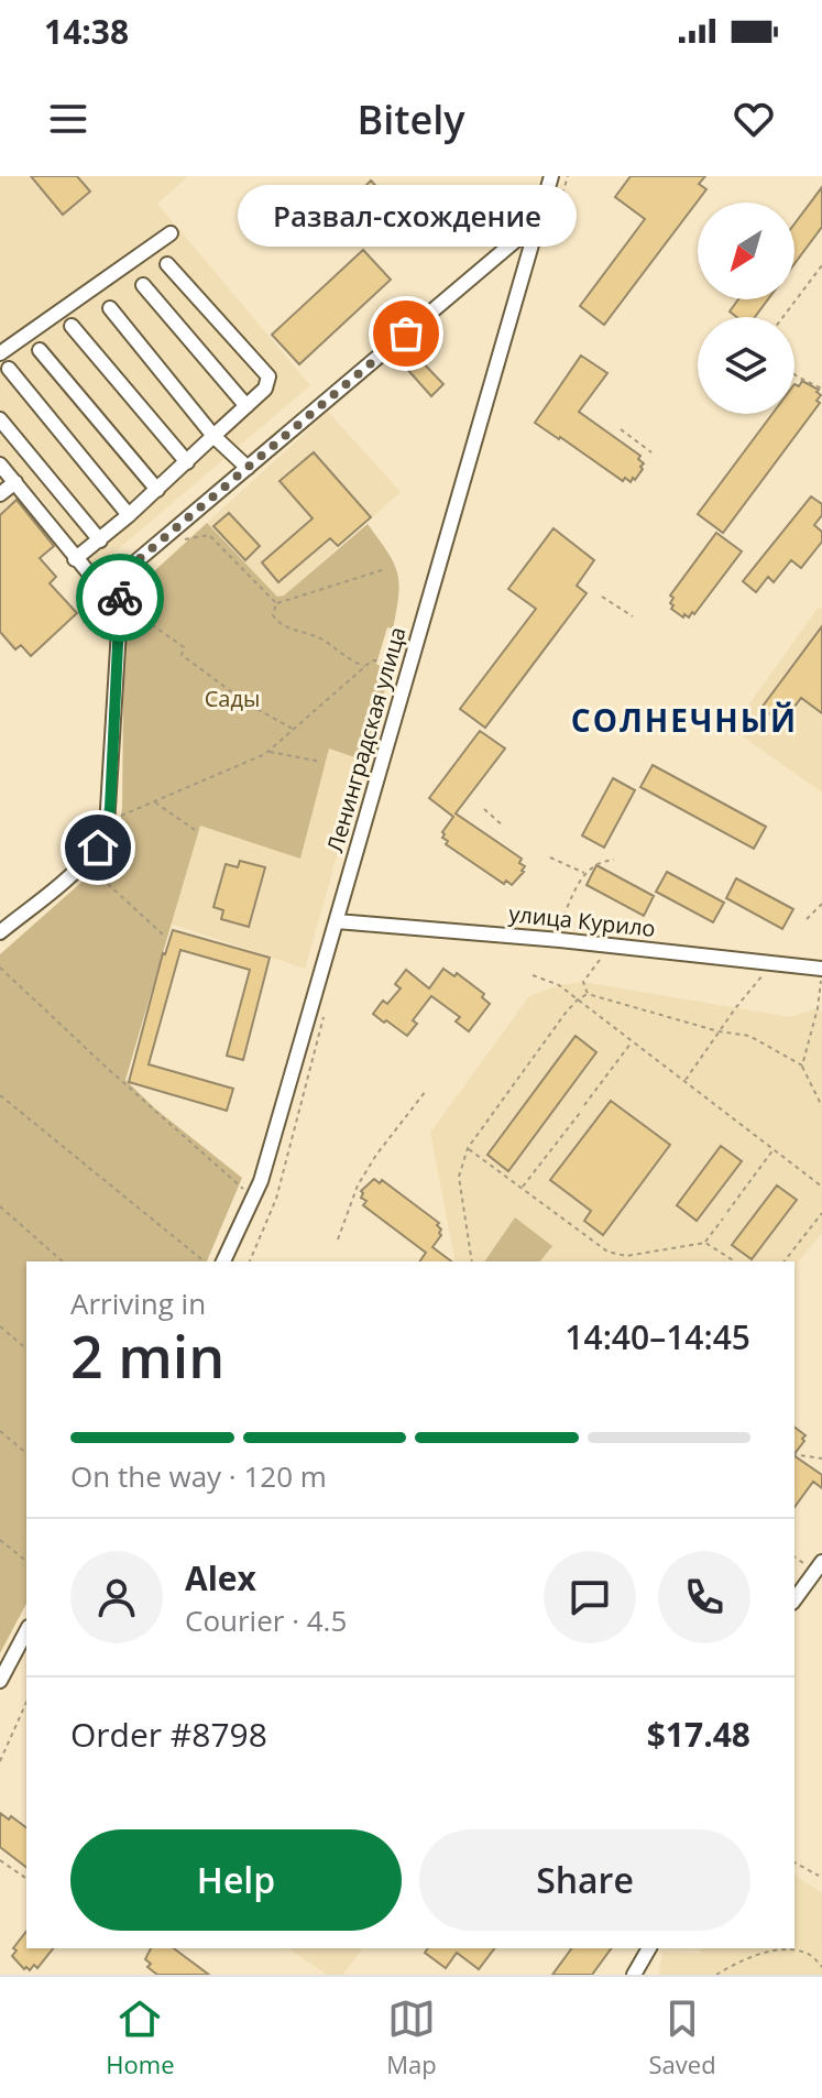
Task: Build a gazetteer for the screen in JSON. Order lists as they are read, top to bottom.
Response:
{
  "streets": {
    "street": ["Ленинградская улица", "улица Курило"]
  },
  "crossings": [
    ["Ленинградская улица", "улица Курило"]
  ],
  "districts": ["СОЛНЕЧНЫЙ"],
  "parks": ["Сады"],
  "places": ["Развал-схождение"],
  "north": "bottom left",
  "page": {
    "status": "14:38",
    "header": "Bitely",
    "bubble": "Развал-схождение",
    "heading": ["2 min", "Arriving in", "14:40–14:45"],
    "panel": [
      "Alex",
      "Courier · 4.5",
      "Order #8798",
      "$17.48"
    ],
    "bar": "On the way · 120 m",
    "buttons": ["Help", "Share"],
    "tabs": ["Home", "Map", "Saved"]
  }
}
